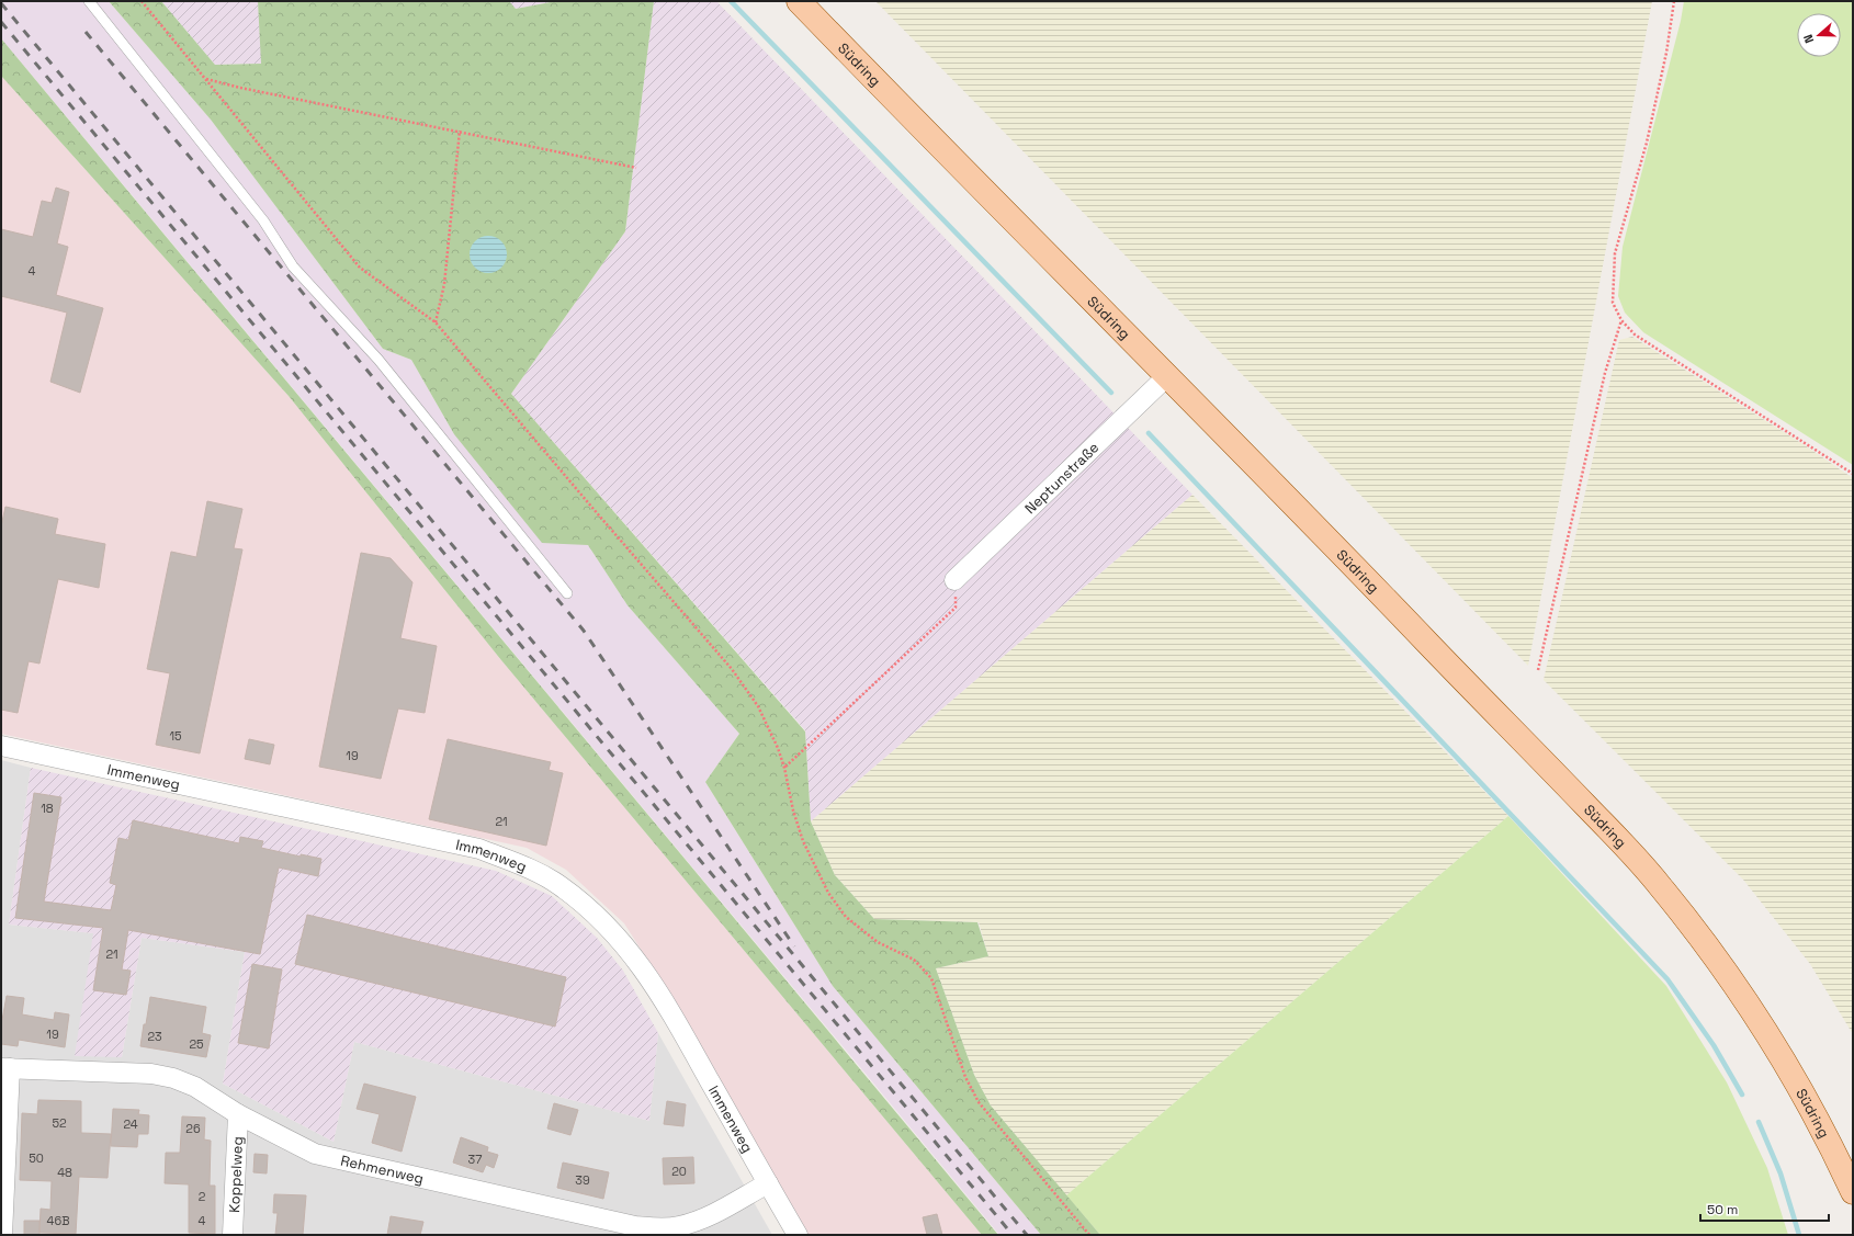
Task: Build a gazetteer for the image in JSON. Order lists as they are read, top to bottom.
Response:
{
  "streets": {
    "main road": ["Südring"],
    "street": [
      "Neptunstraße",
      "Immenweg",
      "Rehmenweg",
      "Koppelweg"
    ]
  },
  "crossings": [
    ["Südring", "Neptunstraße"],
    ["Immenweg", "Rehmenweg"],
    ["Rehmenweg", "Koppelweg"]
  ],
  "house_numbers": [
    "4",
    "15",
    "19",
    "18",
    "21",
    "21",
    "19",
    "23",
    "25",
    "52",
    "24",
    "26",
    "50",
    "37",
    "20",
    "48",
    "39",
    "2",
    "46B",
    "4"
  ],
  "scale_bar": "50 m",
  "north": "left"
}
